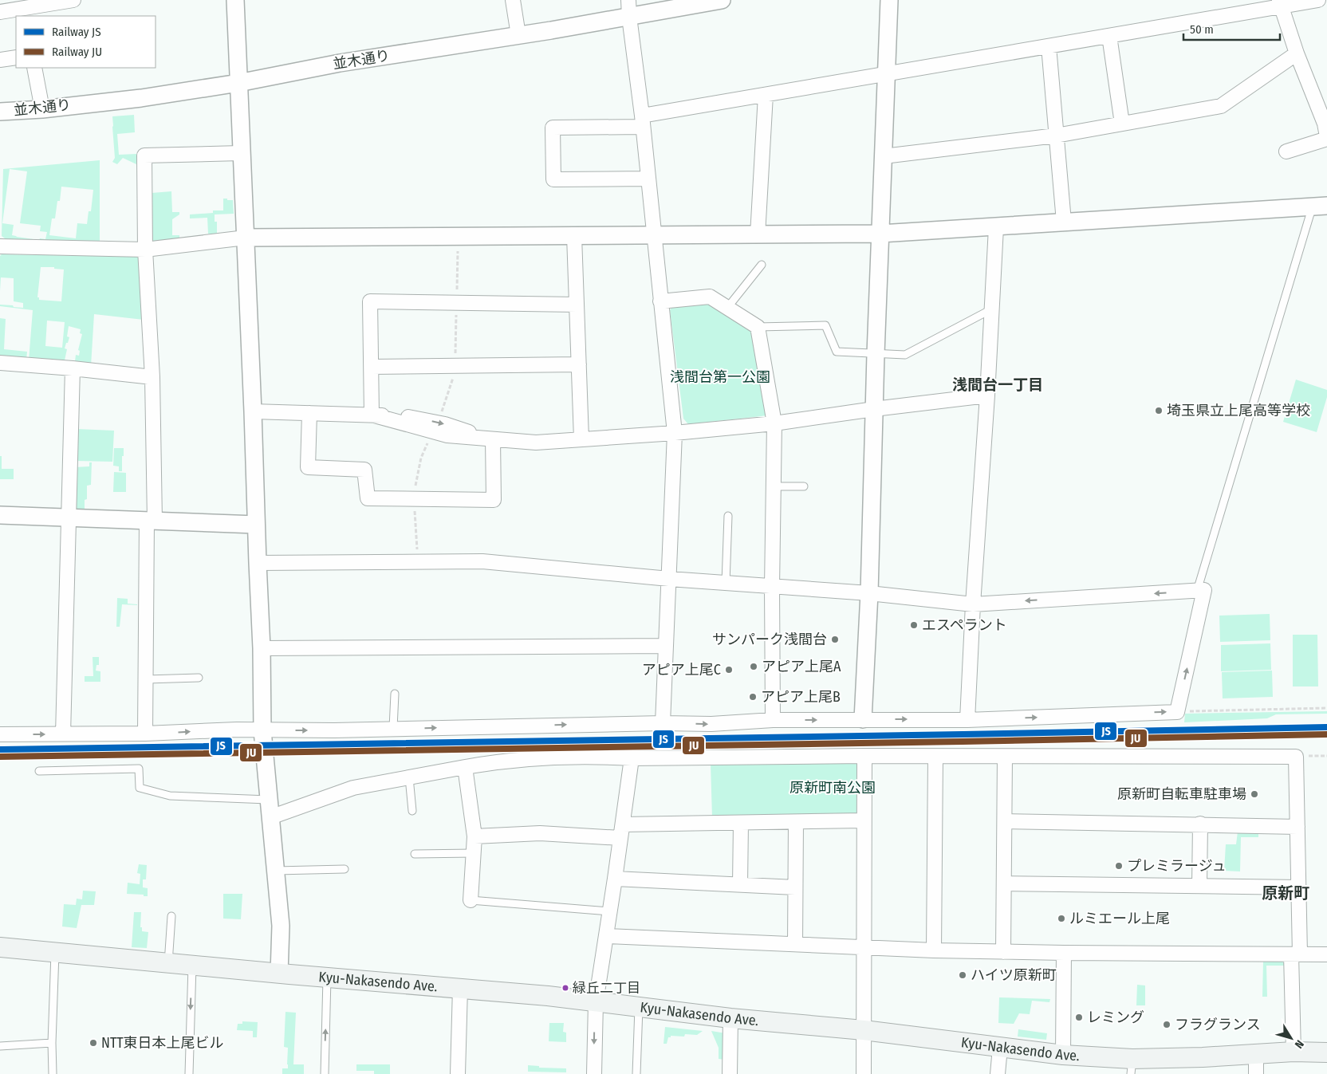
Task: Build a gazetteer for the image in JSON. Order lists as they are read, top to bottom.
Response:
{
  "streets": {
    "main road": ["Kyu-Nakasendo Ave."],
    "street": ["並木通り"]
  },
  "districts": ["浅間台一丁目", "原新町"],
  "parks": ["浅間台第一公園", "原新町南公園"],
  "places": [
    "埼玉県立上尾高等学校",
    "エスペラント",
    "サンパーク浅間台",
    "アピア上尾A",
    "アピア上尾C",
    "アピア上尾B",
    "原新町自転車駐車場",
    "プレミラージュ",
    "ルミエール上尾",
    "ハイツ原新町",
    "緑丘二丁目",
    "レミング",
    "フラグランス",
    "NTT東日本上尾ビル"
  ],
  "lines": ["rail line JS", "rail line JU"],
  "legend": ["Railway JS", "Railway JU"],
  "scale_bar": "50 m",
  "north": "bottom right"
}
